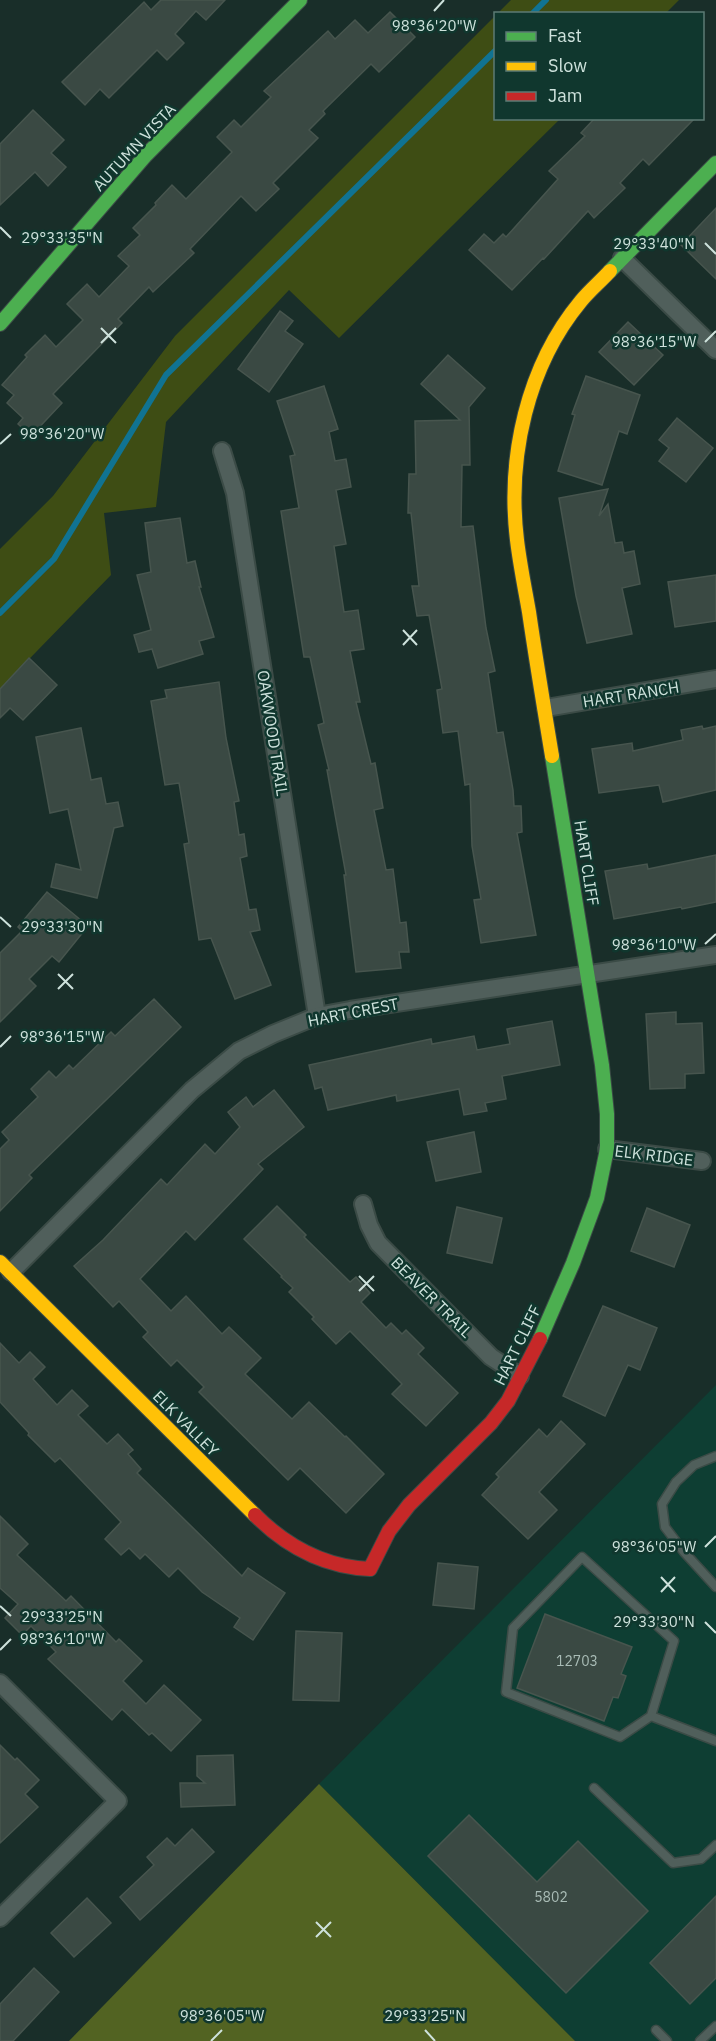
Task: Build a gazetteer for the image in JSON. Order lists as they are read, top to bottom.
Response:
{
  "streets": {
    "street": [
      "AUTUMN VISTA",
      "HART RANCH",
      "OAKWOOD TRAIL",
      "HART CLIFF",
      "HART CREST",
      "ELK RIDGE",
      "BEAVER TRAIL",
      "ELK VALLEY"
    ]
  },
  "crossings": [
    ["HART RANCH", "HART CLIFF"],
    ["OAKWOOD TRAIL", "HART CREST"],
    ["HART CLIFF", "HART CREST"],
    ["HART CLIFF", "ELK RIDGE"],
    ["HART CLIFF", "BEAVER TRAIL"],
    ["HART CLIFF", "ELK VALLEY"],
    ["HART CREST", "ELK VALLEY"]
  ],
  "house_numbers": ["12703", "5802"],
  "legend": ["Fast", "Slow", "Jam"],
  "coordinates": [
    "98°36'20\"W",
    "29°33'35\"N",
    "29°33'40\"N",
    "98°36'15\"W",
    "29°33'30\"N",
    "98°36'10\"W",
    "98°36'05\"W",
    "29°33'25\"N"
  ]
}
